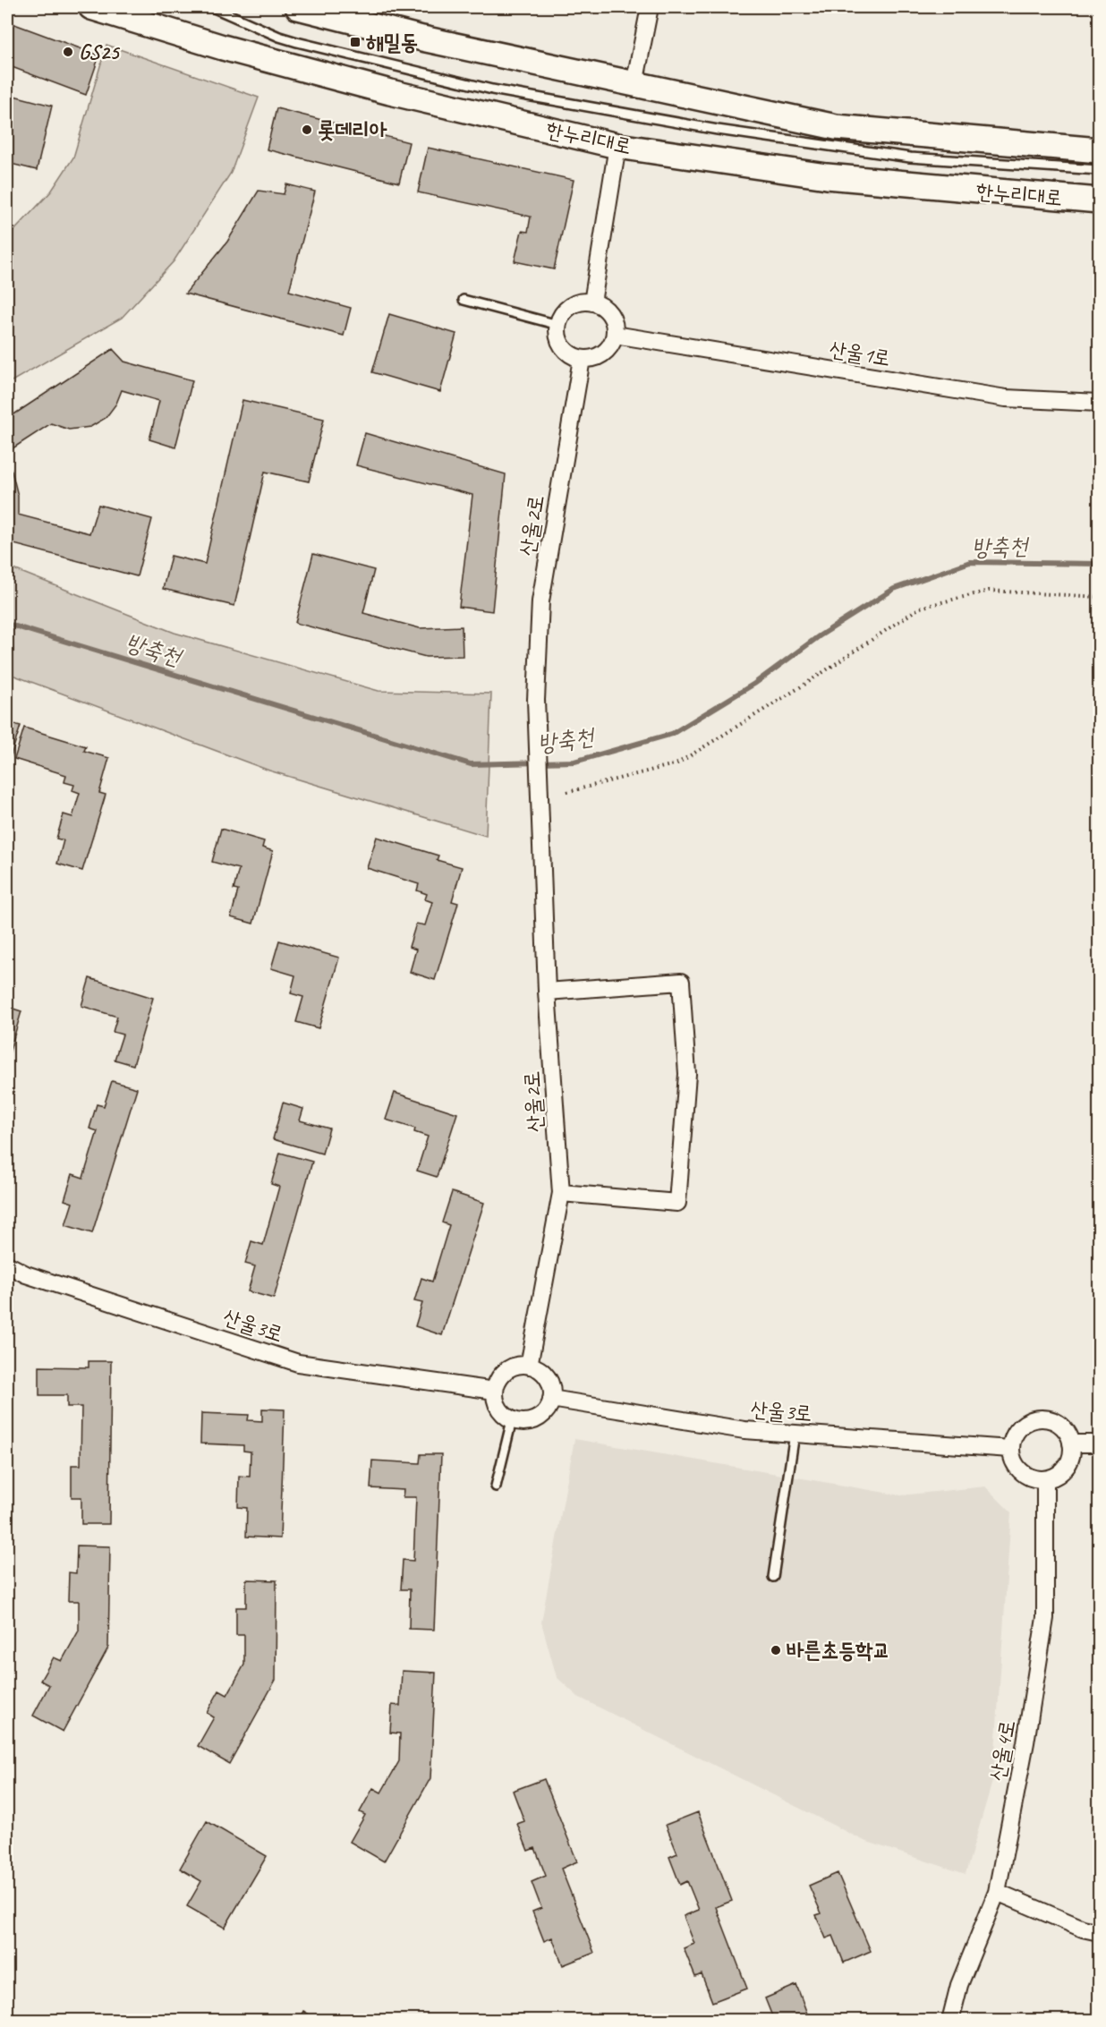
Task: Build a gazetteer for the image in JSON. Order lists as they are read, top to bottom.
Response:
{
  "streets": {
    "street": [
      "한누리대로",
      "산울1로",
      "산울2로",
      "산울3로",
      "산울4로"
    ]
  },
  "crossings": [
    ["산울1로", "산울2로"],
    ["산울2로", "산울3로"],
    ["산울3로", "산울4로"]
  ],
  "water": ["방축천"],
  "places": {
    "transit": ["해밀동"],
    "other": ["GS25", "롯데리아", "바른초등학교"]
  }
}
